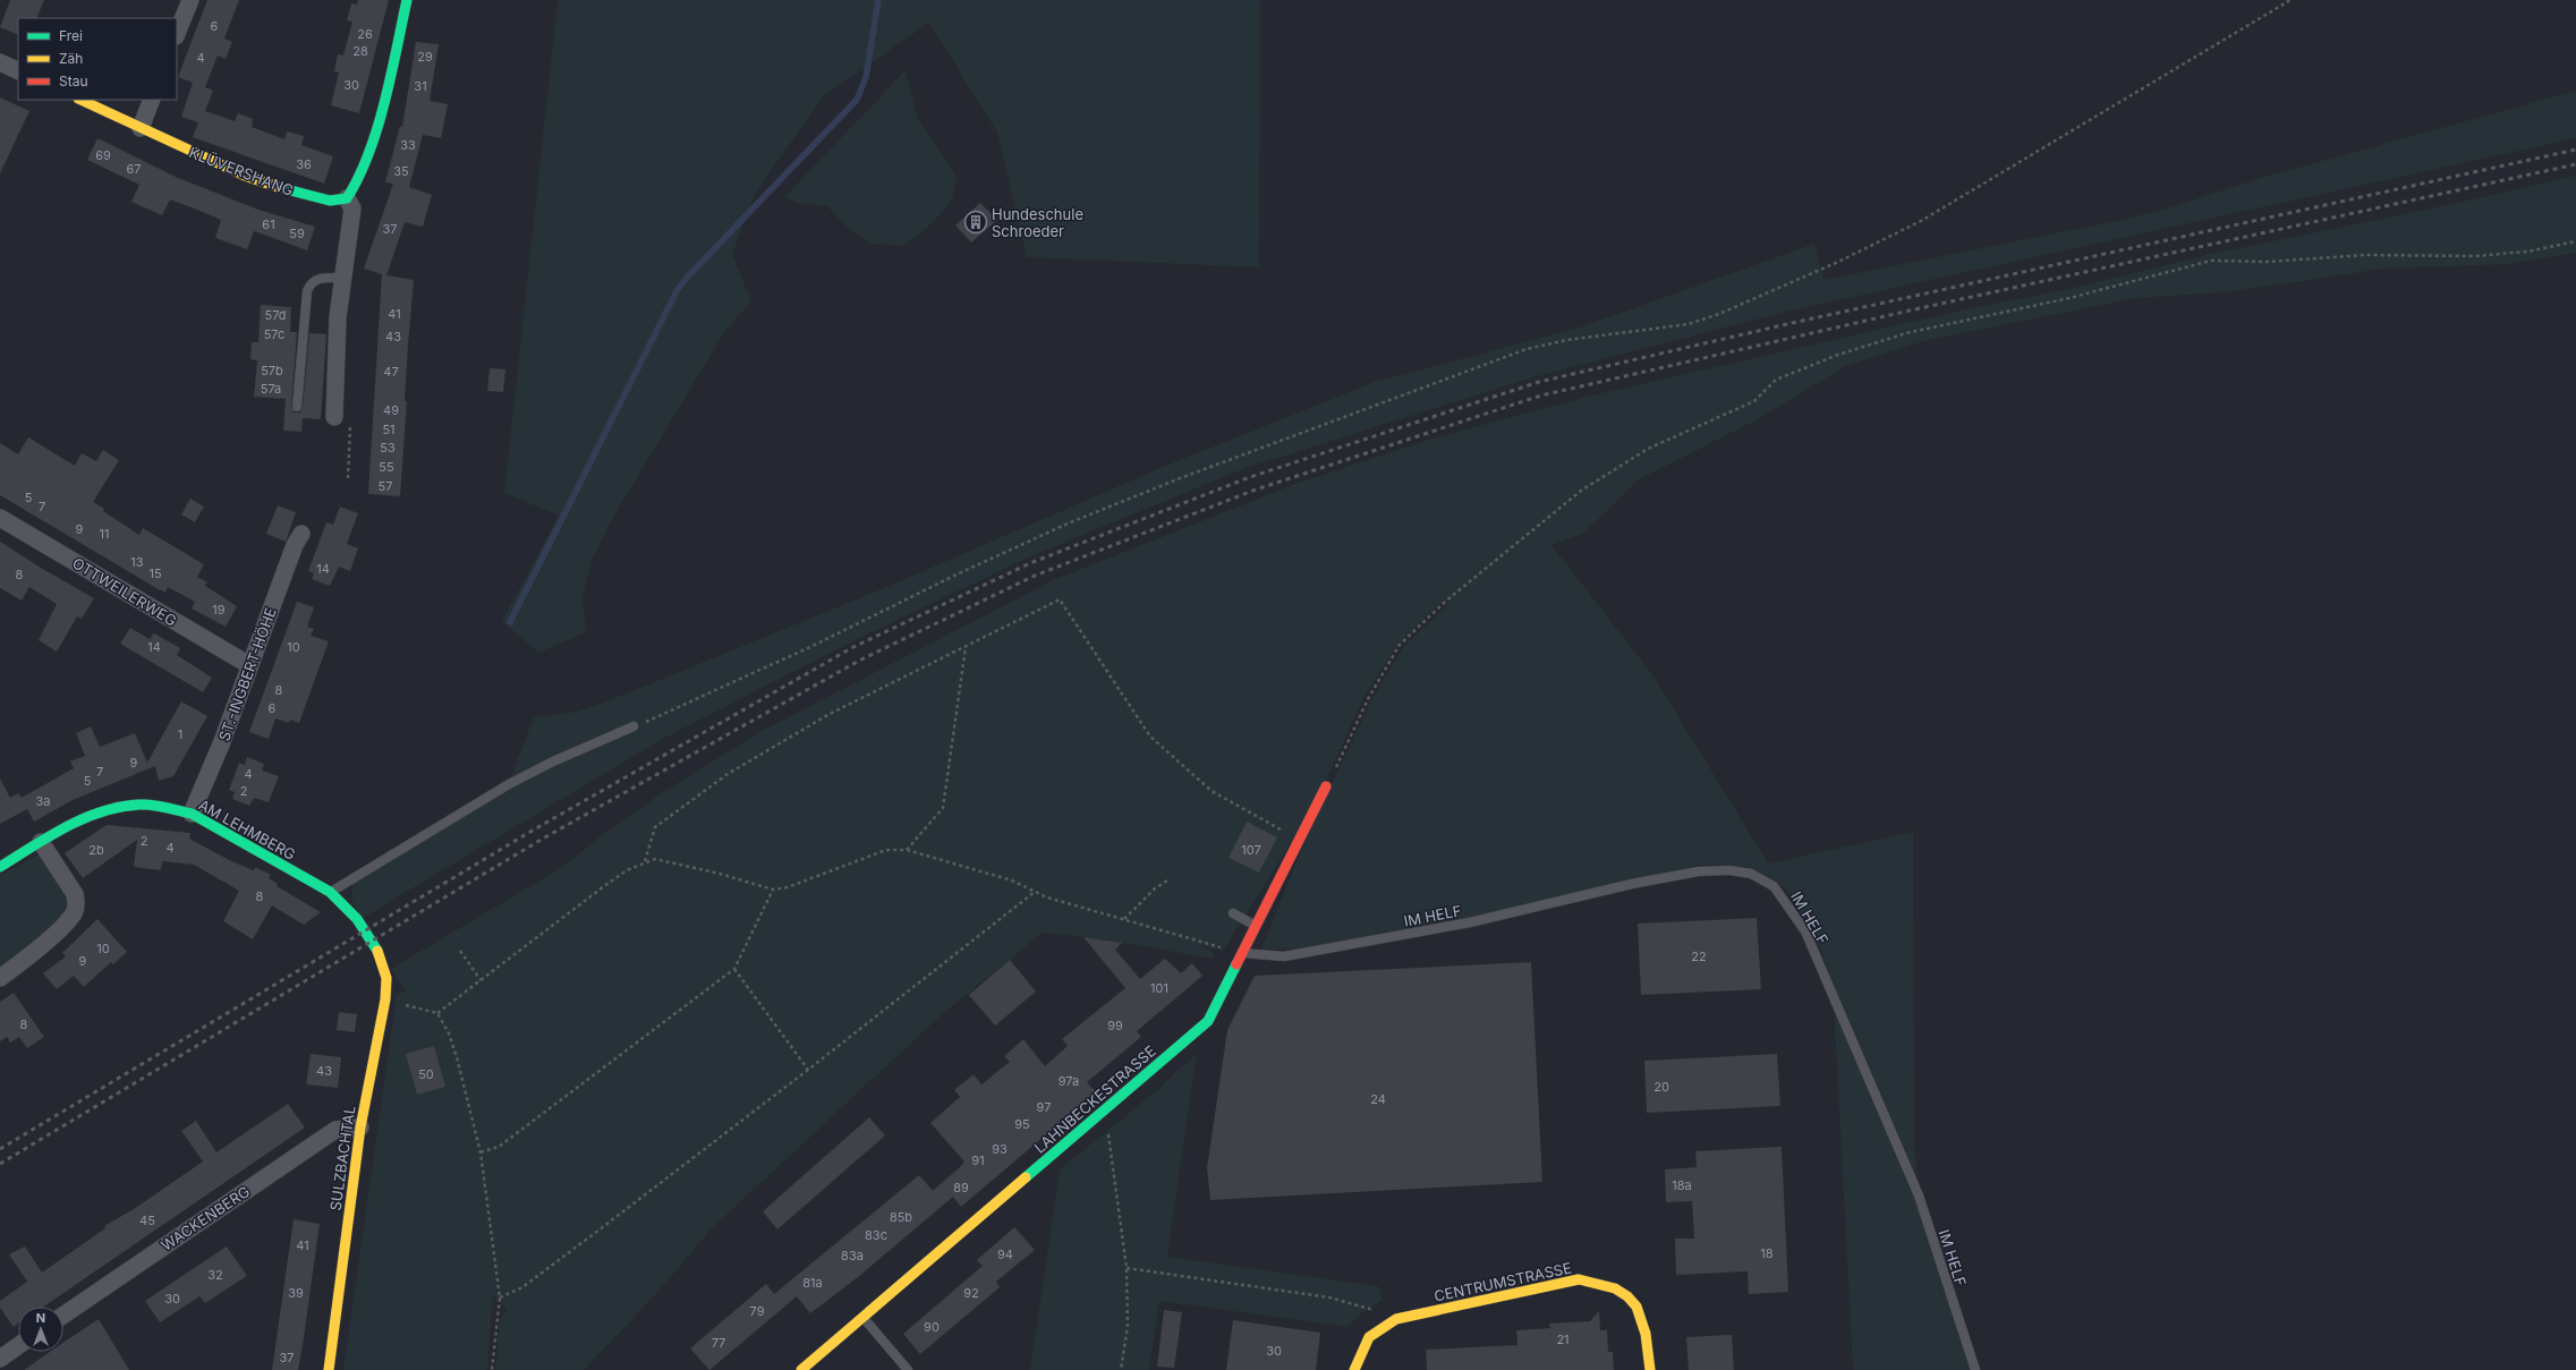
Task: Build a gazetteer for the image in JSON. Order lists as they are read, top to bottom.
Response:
{
  "streets": {
    "street": [
      "KLÜVERSHANG",
      "OTTWEILERWEG",
      "ST.-INGBERT-HÖHE",
      "AM LEHMBERG",
      "LAHNBECKESTRASSE",
      "SULZBACHTAL",
      "WACKENBERG",
      "CENTRUMSTRASSE"
    ],
    "lane": ["IM HELF"]
  },
  "crossings": [
    ["OTTWEILERWEG", "ST.-INGBERT-HÖHE"],
    ["ST.-INGBERT-HÖHE", "AM LEHMBERG"],
    ["AM LEHMBERG", "SULZBACHTAL"],
    ["IM HELF", "LAHNBECKESTRASSE"],
    ["SULZBACHTAL", "WACKENBERG"]
  ],
  "places": {
    "building": ["Hundeschule Schroeder"]
  },
  "house_numbers": [
    "6",
    "26",
    "28",
    "29",
    "4",
    "30",
    "31",
    "33",
    "69",
    "36",
    "67",
    "35",
    "61",
    "37",
    "59",
    "41",
    "57d",
    "57c",
    "43",
    "57b",
    "47",
    "57a",
    "49",
    "51",
    "53",
    "55",
    "57",
    "5",
    "7",
    "9",
    "11",
    "13",
    "14",
    "15",
    "8",
    "19",
    "14",
    "10",
    "8",
    "6",
    "1",
    "9",
    "7",
    "4",
    "5",
    "2",
    "3a",
    "2",
    "4",
    "2b",
    "107",
    "8",
    "10",
    "22",
    "9",
    "101",
    "8",
    "99",
    "43",
    "50",
    "97a",
    "20",
    "24",
    "97",
    "95",
    "93",
    "91",
    "18a",
    "89",
    "85b",
    "45",
    "83c",
    "41",
    "18",
    "94",
    "83a",
    "32",
    "81a",
    "39",
    "92",
    "30",
    "79",
    "90",
    "21",
    "77",
    "30",
    "37"
  ],
  "legend": ["Frei", "Zäh", "Stau"],
  "north": "top"
}
